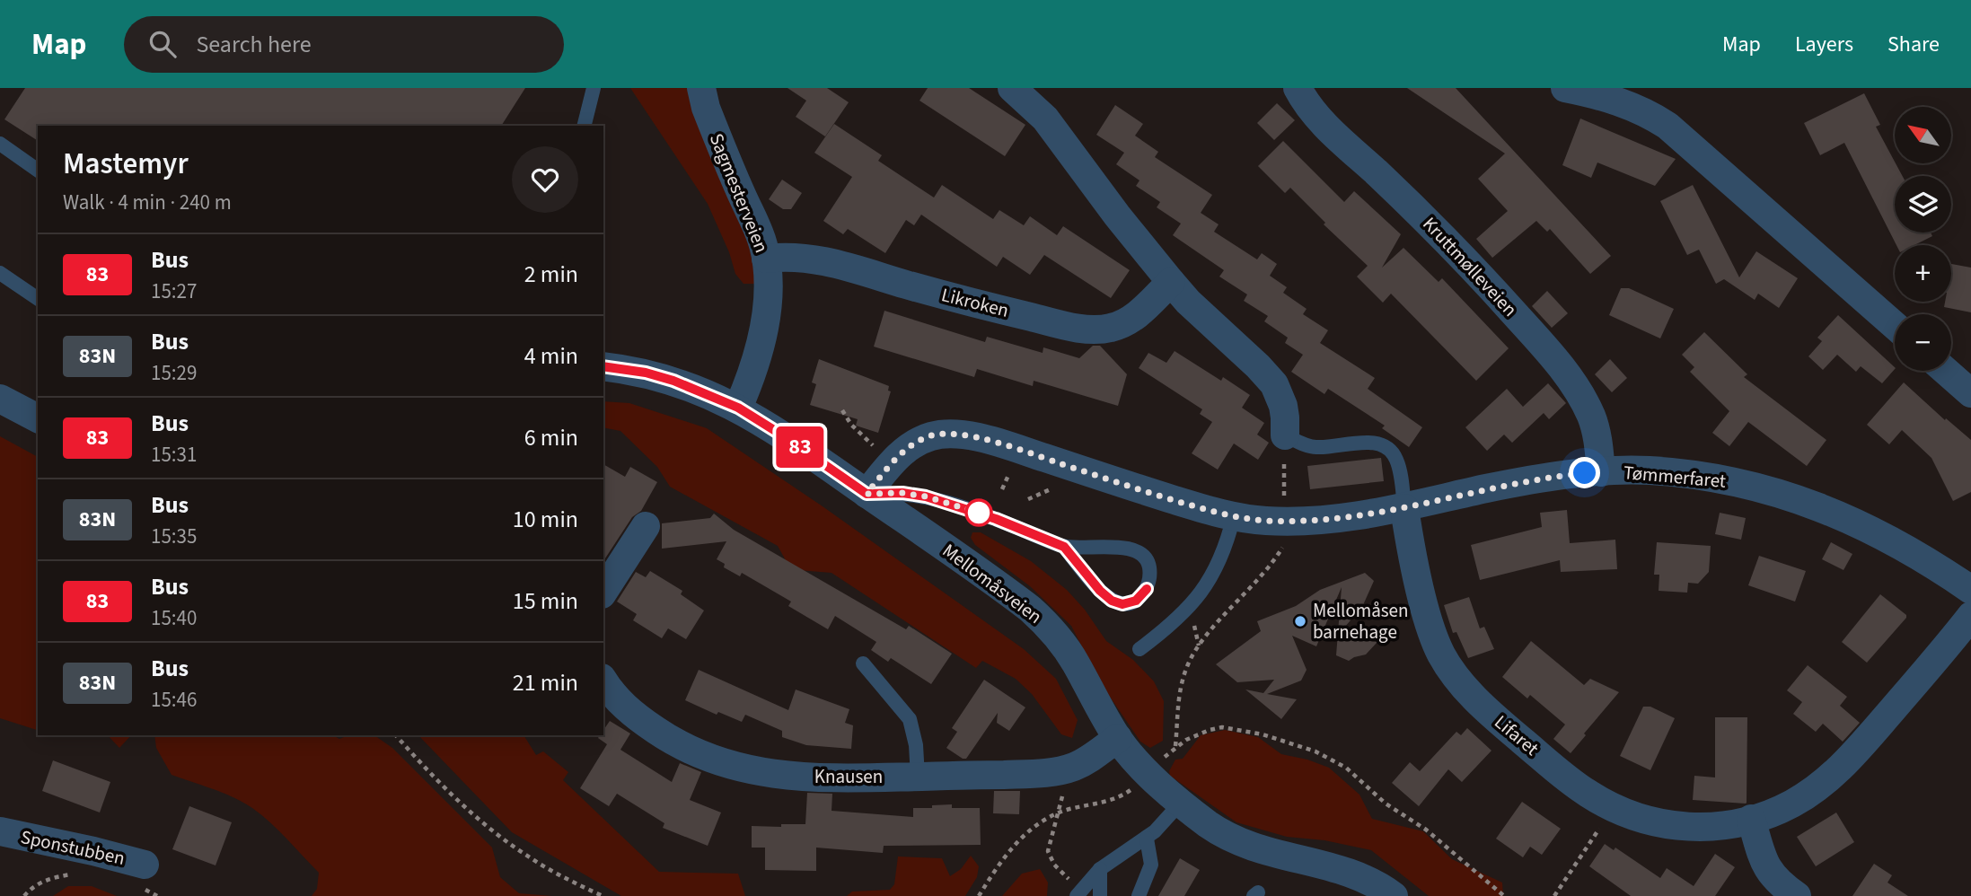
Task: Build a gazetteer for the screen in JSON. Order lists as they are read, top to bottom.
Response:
{
  "streets": {
    "street": [
      "Sagmesterveien",
      "Kruttmølleveien",
      "Likroken",
      "Tømmerfaret",
      "Mellomåsveien",
      "Lifaret",
      "Knausen",
      "Sponstubben"
    ]
  },
  "crossings": [
    ["Sagmesterveien", "Likroken"],
    ["Sagmesterveien", "Mellomåsveien"],
    ["Kruttmølleveien", "Tømmerfaret"],
    ["Tømmerfaret", "Mellomåsveien"],
    ["Tømmerfaret", "Lifaret"],
    ["Mellomåsveien", "Knausen"]
  ],
  "places": ["Mellomåsen barnehage"],
  "lines": ["bus line 83"],
  "north": "top left",
  "page": {
    "header": "Map",
    "search": "Search here",
    "nav": ["Map", "Layers", "Share"],
    "on_map": "83",
    "map_buttons": ["+", "−"],
    "heading": ["Mastemyr", "Walk · 4 min · 240 m"],
    "list": [
      {
        "mark": "83",
        "name": "Bus",
        "note": "15:27",
        "value": "2 min"
      },
      {
        "mark": "83N",
        "name": "Bus",
        "note": "15:29",
        "value": "4 min"
      },
      {
        "mark": "83",
        "name": "Bus",
        "note": "15:31",
        "value": "6 min"
      },
      {
        "mark": "83N",
        "name": "Bus",
        "note": "15:35",
        "value": "10 min"
      },
      {
        "mark": "83",
        "name": "Bus",
        "note": "15:40",
        "value": "15 min"
      },
      {
        "mark": "83N",
        "name": "Bus",
        "note": "15:46",
        "value": "21 min"
      }
    ]
  }
}
